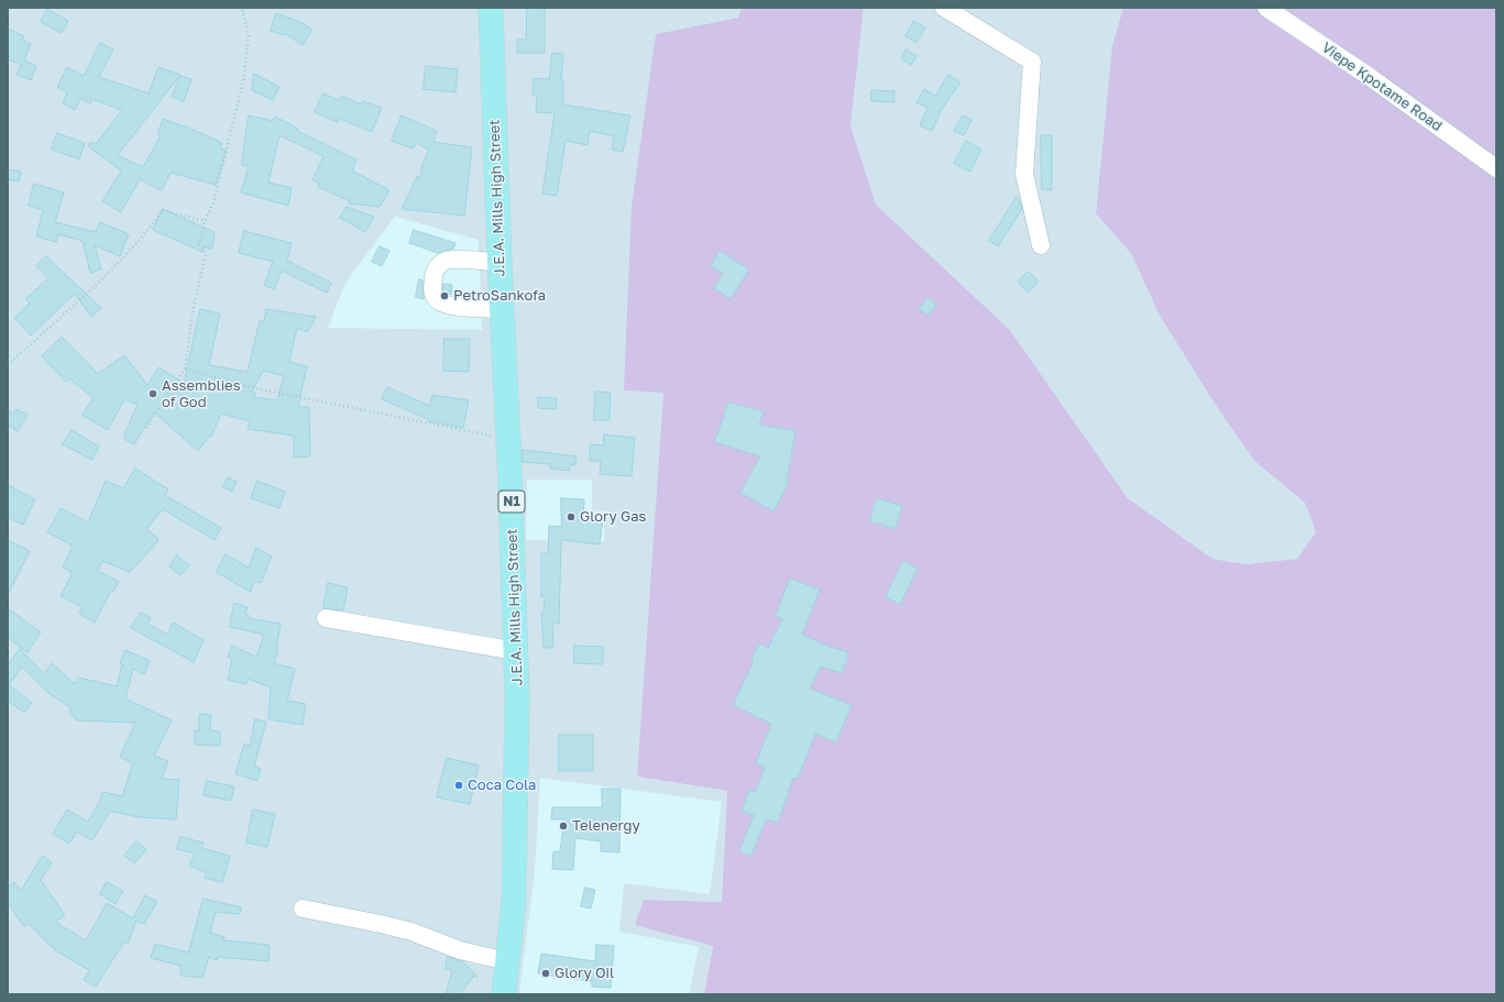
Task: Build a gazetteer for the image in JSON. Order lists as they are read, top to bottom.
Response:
{
  "streets": {
    "highway": ["J.E.A. Mills High Street", "N1"],
    "street": ["Viepe Kpotame Road"]
  },
  "places": [
    "PetroSankofa",
    "Assemblies of God",
    "Glory Gas",
    "Coca Cola",
    "Telenergy",
    "Glory Oil"
  ]
}
